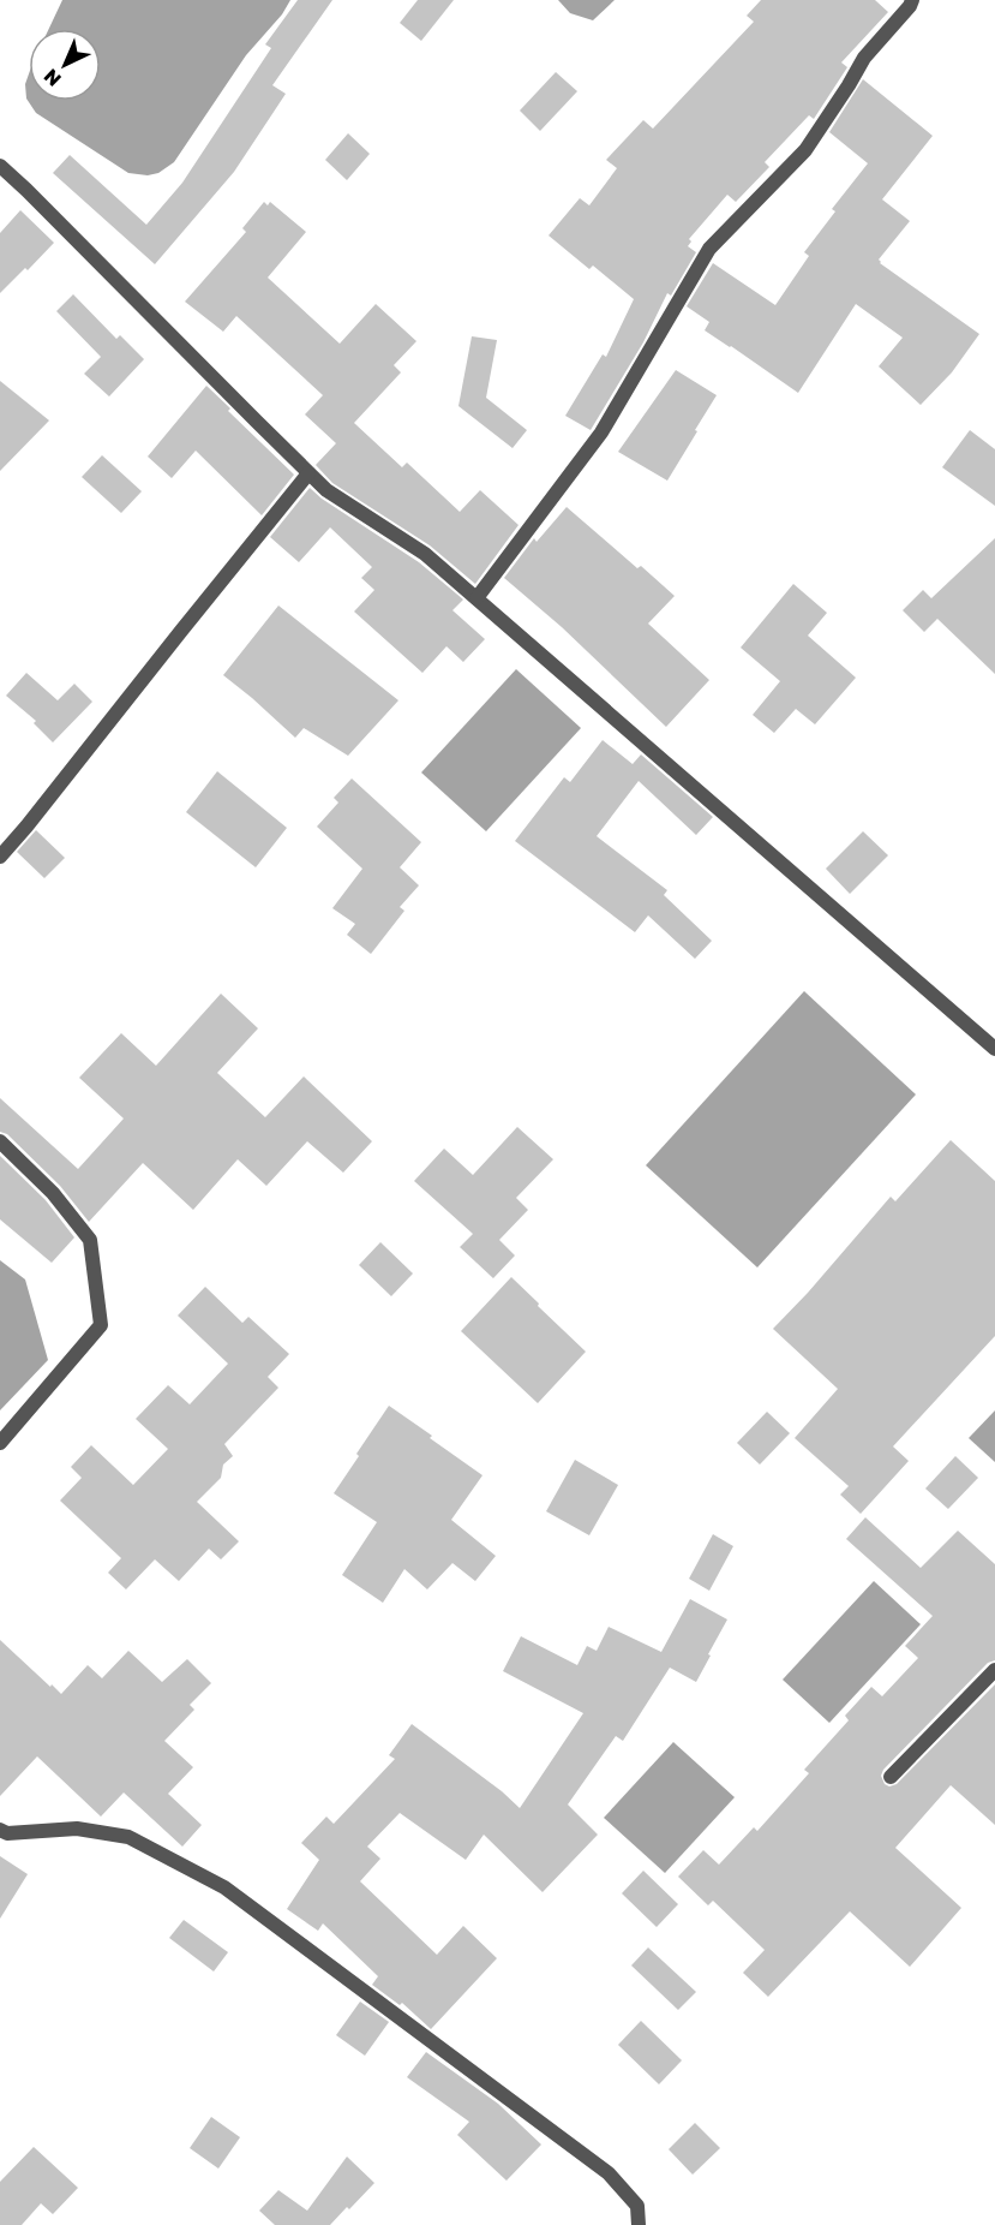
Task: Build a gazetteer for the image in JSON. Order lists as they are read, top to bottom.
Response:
{
  "north": "bottom left"
}
